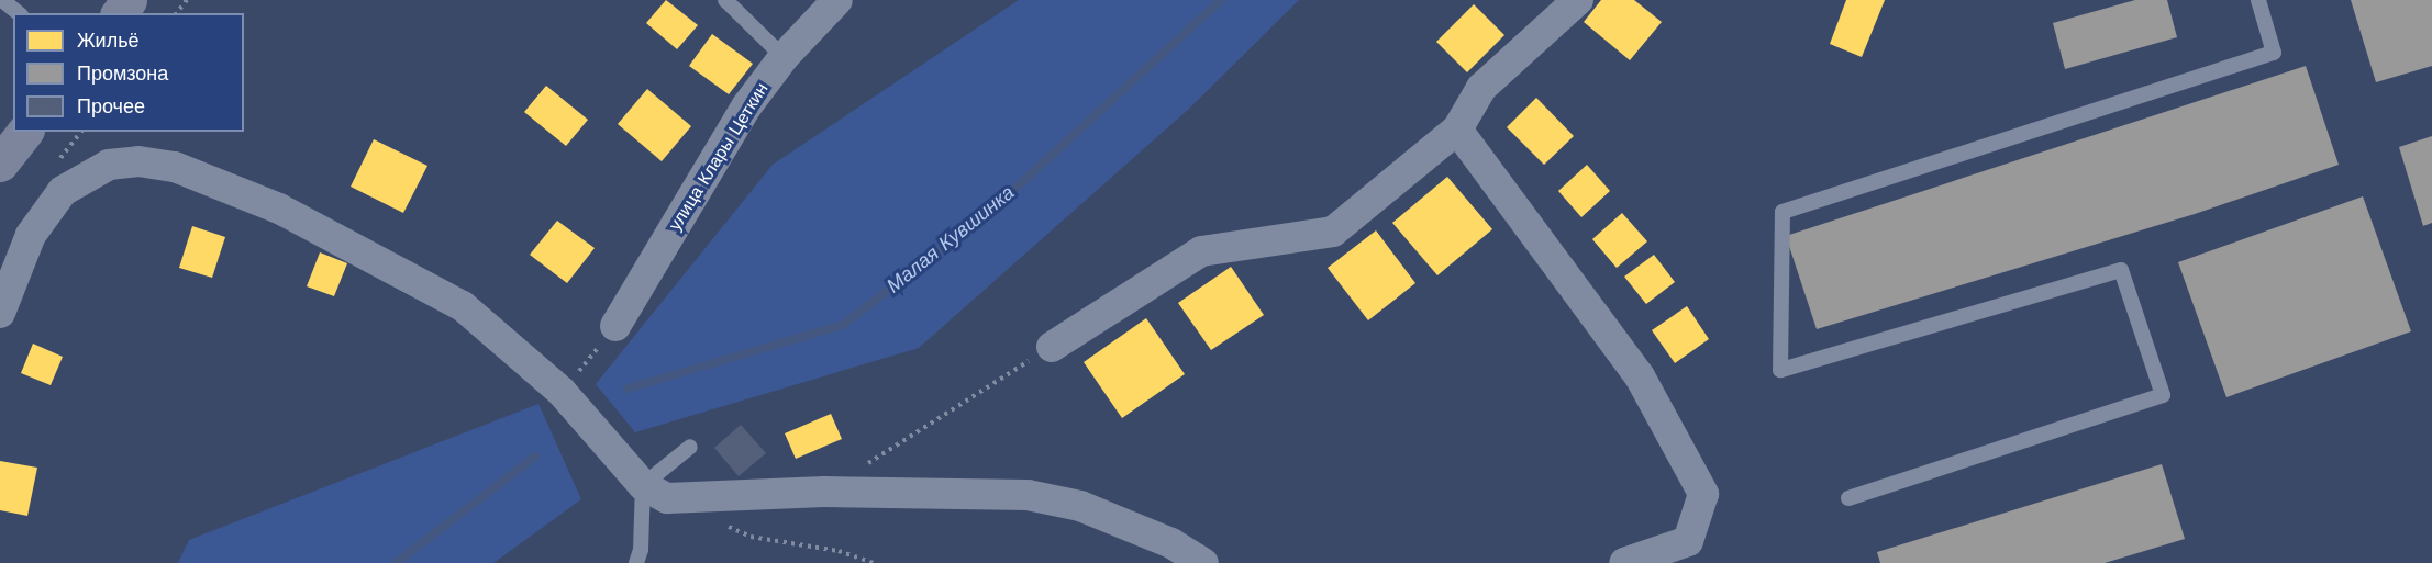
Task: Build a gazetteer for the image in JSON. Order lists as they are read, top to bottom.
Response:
{
  "streets": {
    "street": ["улица Клары Цеткин"]
  },
  "water": ["Малая Кувшинка"],
  "legend": ["Жильё", "Промзона", "Прочее"]
}
